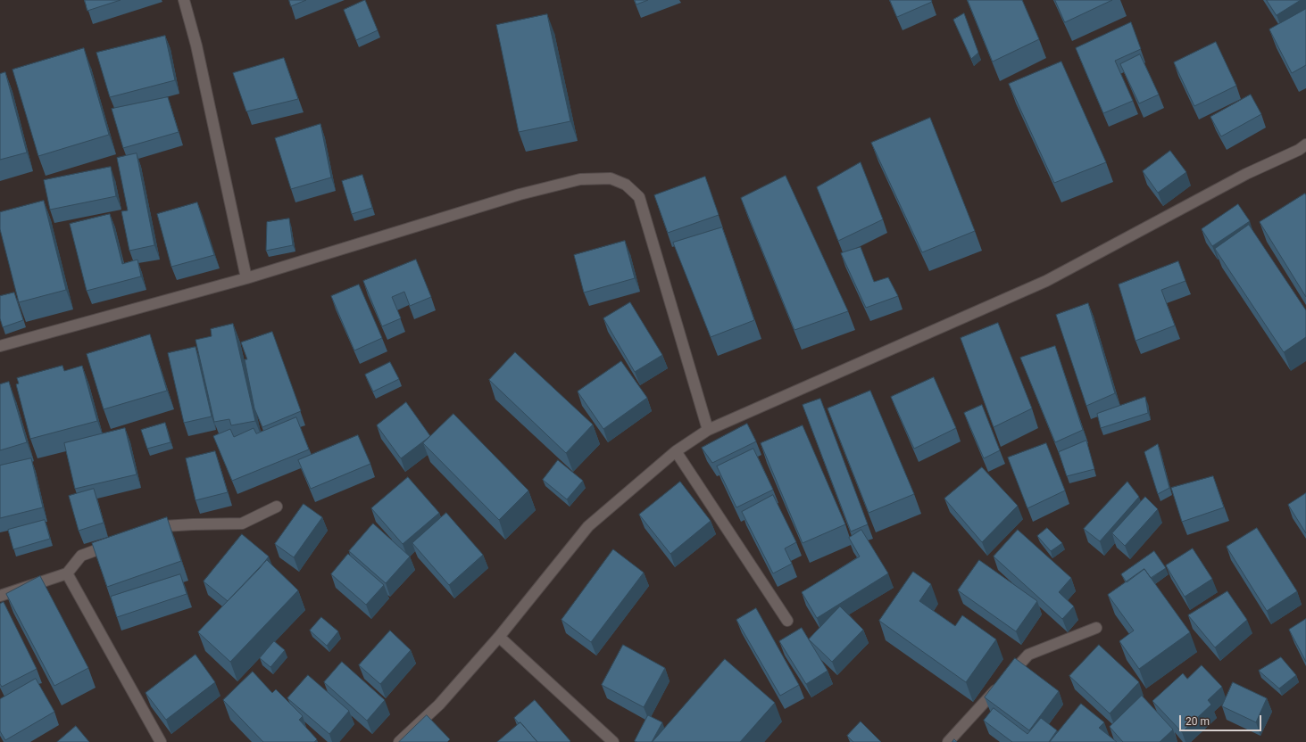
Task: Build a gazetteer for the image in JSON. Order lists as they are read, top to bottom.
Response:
{
  "scale_bar": "20 m"
}
